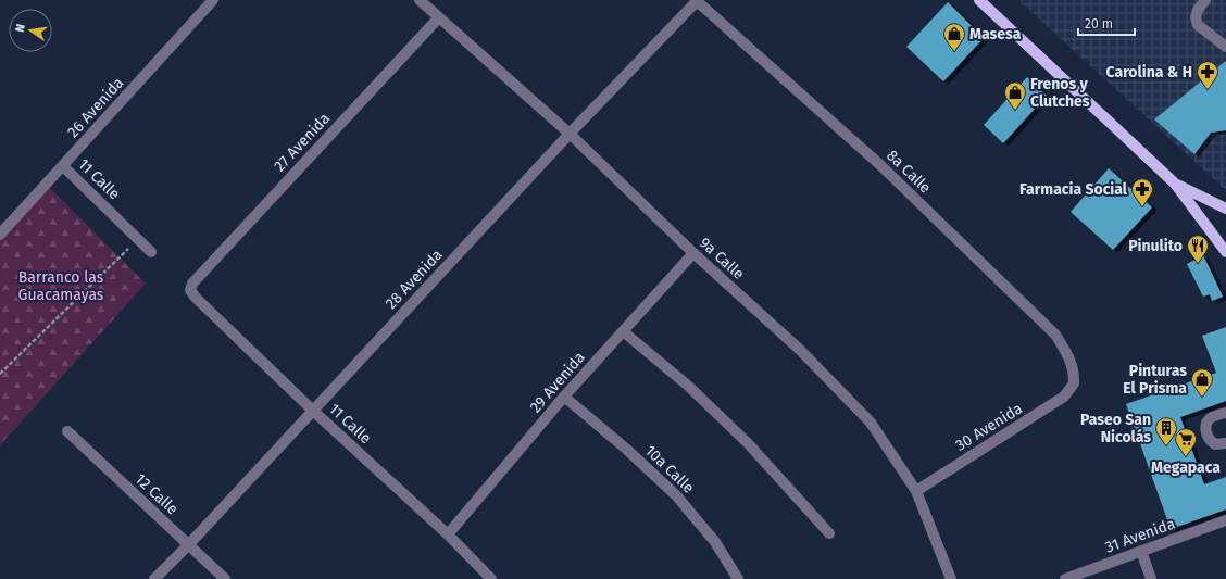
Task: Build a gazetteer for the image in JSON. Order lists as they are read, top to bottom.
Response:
{
  "streets": {
    "street": [
      "26 Avenida",
      "27 Avenida",
      "8a Calle",
      "11 Calle",
      "9a Calle",
      "28 Avenida",
      "29 Avenida",
      "30 Avenida",
      "10a Calle",
      "12 Calle",
      "31 Avenida"
    ]
  },
  "crossings": [
    ["26 Avenida", "11 Calle"],
    ["27 Avenida", "11 Calle"],
    ["27 Avenida", "9a Calle"],
    ["8a Calle", "28 Avenida"],
    ["8a Calle", "30 Avenida"],
    ["11 Calle", "28 Avenida"],
    ["11 Calle", "29 Avenida"],
    ["9a Calle", "28 Avenida"],
    ["9a Calle", "29 Avenida"],
    ["9a Calle", "30 Avenida"],
    ["28 Avenida", "12 Calle"],
    ["29 Avenida", "10a Calle"]
  ],
  "parks": ["Barranco las Guacamayas"],
  "places": {
    "shop": ["Masesa", "Frenos y Clutches", "Pinturas El Prisma"],
    "pharmacy": ["Carolina & H", "Farmacia Social"],
    "restaurant": ["Pinulito"],
    "building": ["Paseo San Nicolás"],
    "supermarket": ["Megapaca"]
  },
  "scale_bar": "20 m",
  "north": "left"
}
